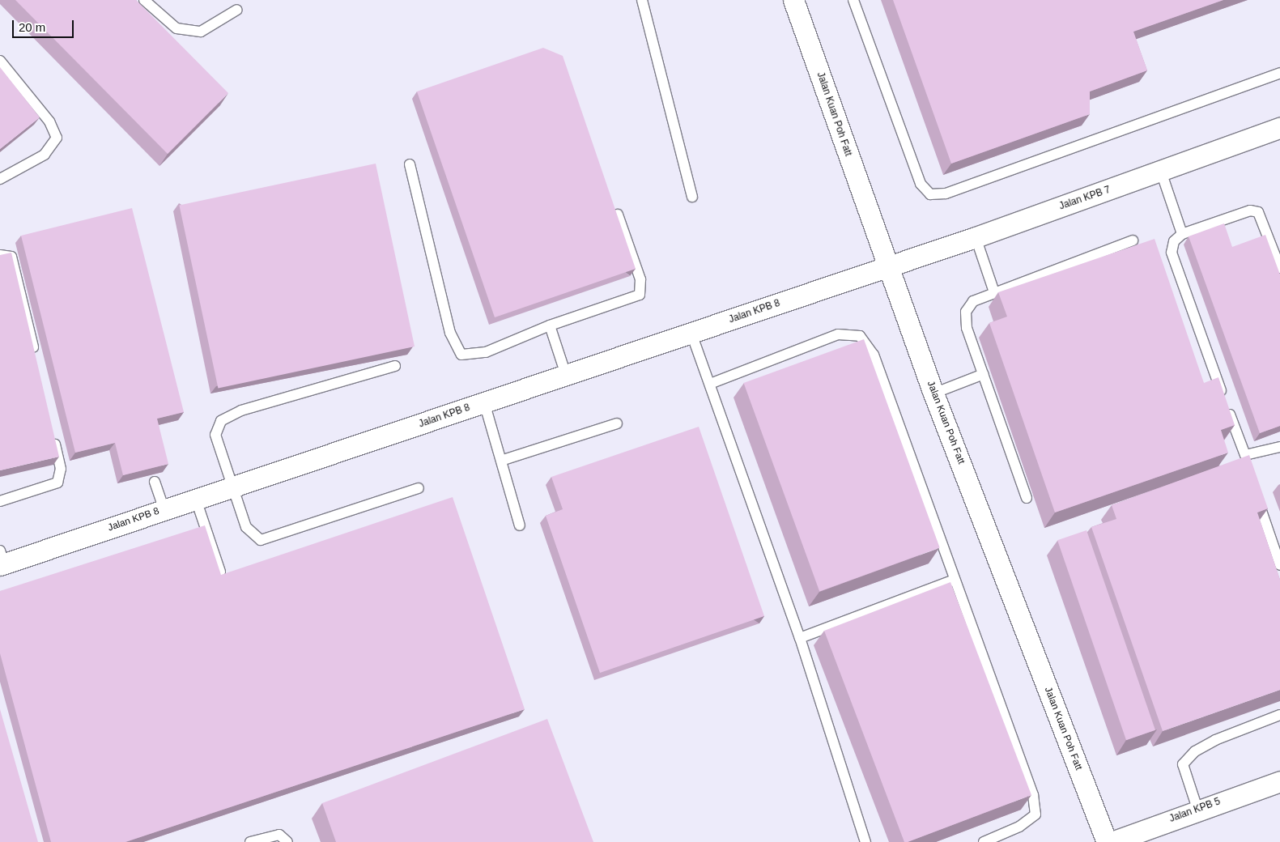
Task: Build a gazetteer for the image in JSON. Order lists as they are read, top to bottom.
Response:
{
  "streets": {
    "street": [
      "Jalan Kuan Poh Fatt",
      "Jalan KPB 7",
      "Jalan KPB 8",
      "Jalan KPB 5"
    ]
  },
  "crossings": [
    ["Jalan Kuan Poh Fatt", "Jalan KPB 7"],
    ["Jalan Kuan Poh Fatt", "Jalan KPB 8"],
    ["Jalan KPB 7", "Jalan KPB 8"]
  ],
  "scale_bar": "20 m"
}
